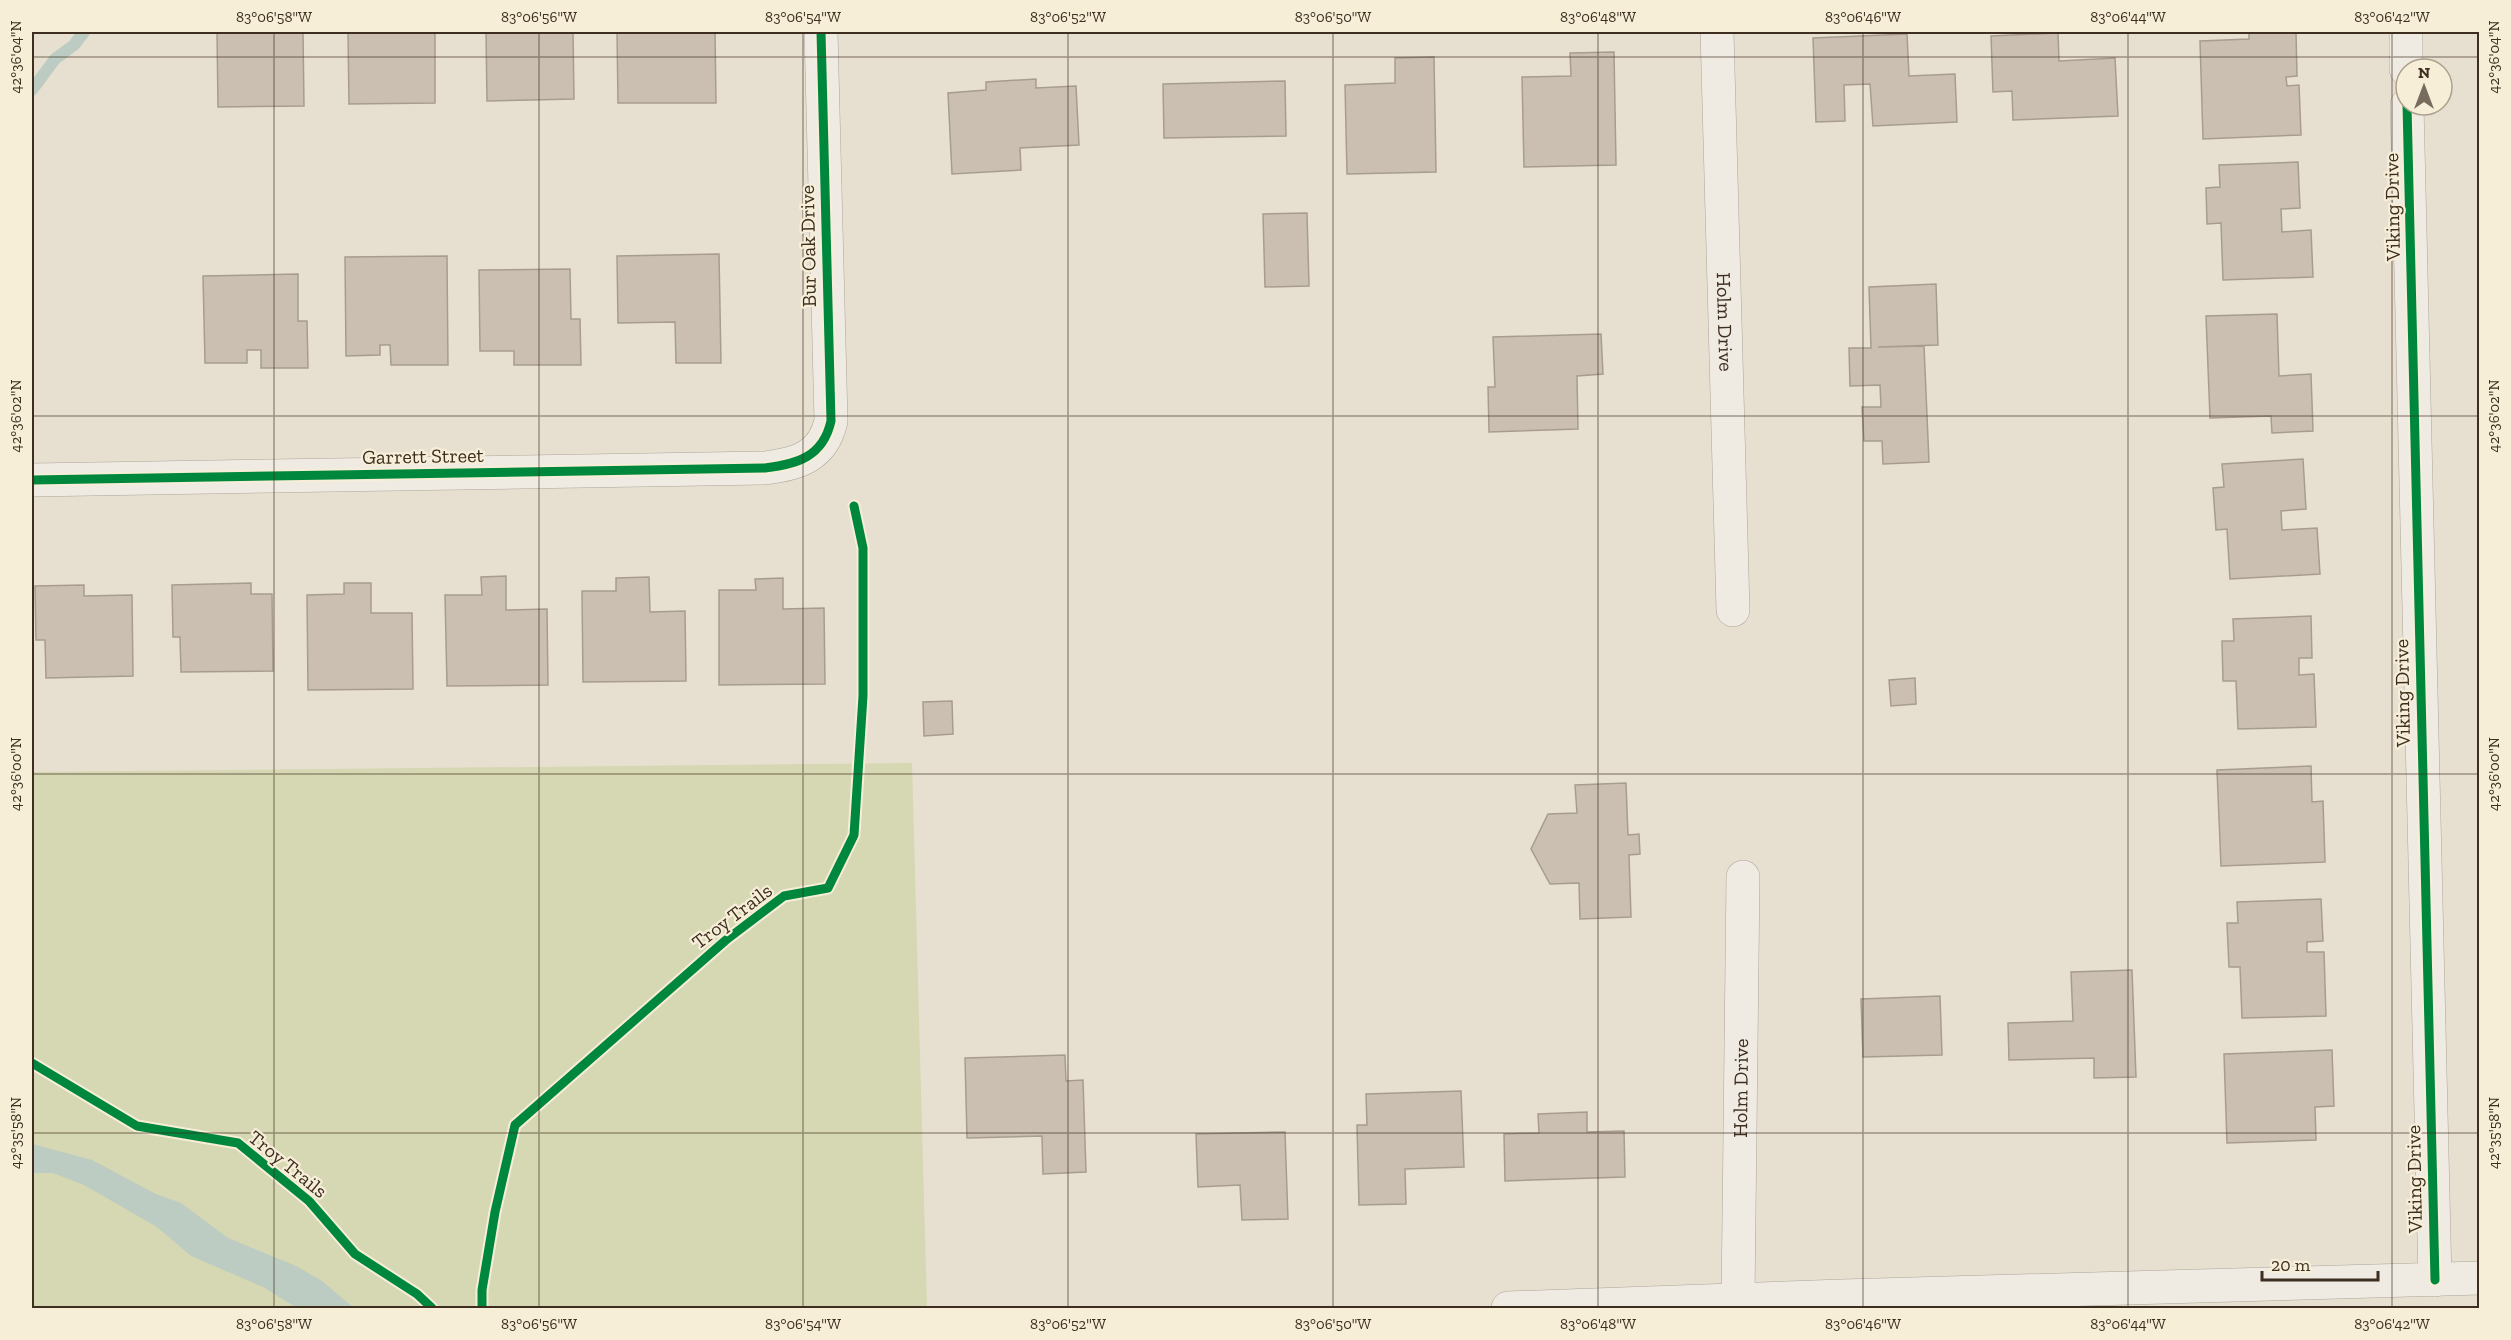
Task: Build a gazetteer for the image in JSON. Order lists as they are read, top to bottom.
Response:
{
  "streets": {
    "street": [
      "Viking Drive",
      "Bur Oak Drive",
      "Holm Drive",
      "Garrett Street"
    ],
    "cycle path": ["Troy Trails"]
  },
  "crossings": [
    ["Bur Oak Drive", "Garrett Street"]
  ],
  "scale_bar": "20 m",
  "north": "top",
  "coordinates": [
    "83°06'58\"W",
    "83°06'56\"W",
    "83°06'54\"W",
    "83°06'52\"W",
    "83°06'50\"W",
    "83°06'48\"W",
    "83°06'46\"W",
    "83°06'44\"W",
    "83°06'42\"W",
    "42°36'04\"N",
    "42°36'02\"N",
    "42°36'00\"N",
    "42°35'58\"N"
  ]
}
